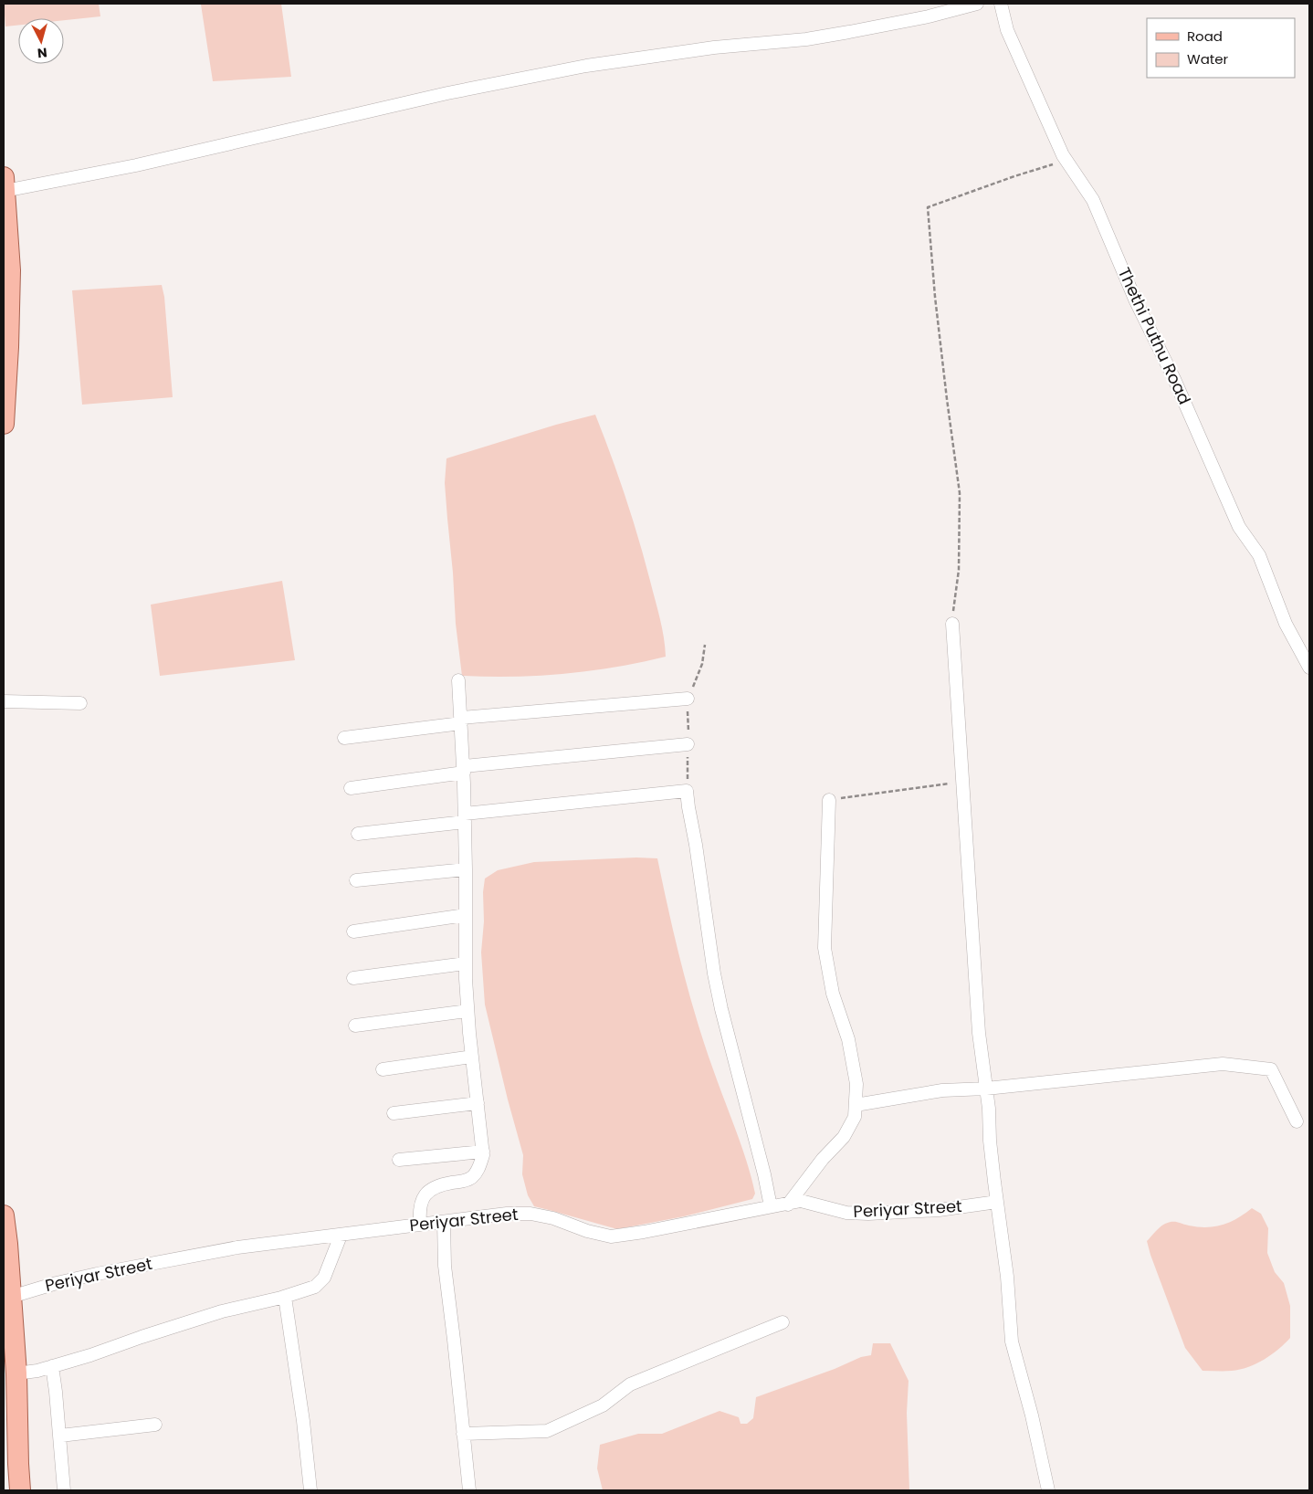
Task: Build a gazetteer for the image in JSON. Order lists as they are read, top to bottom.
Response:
{
  "streets": {
    "street": ["Thethi Puthu Road", "Periyar Street"]
  },
  "legend": ["Road", "Water"],
  "north": "bottom"
}
